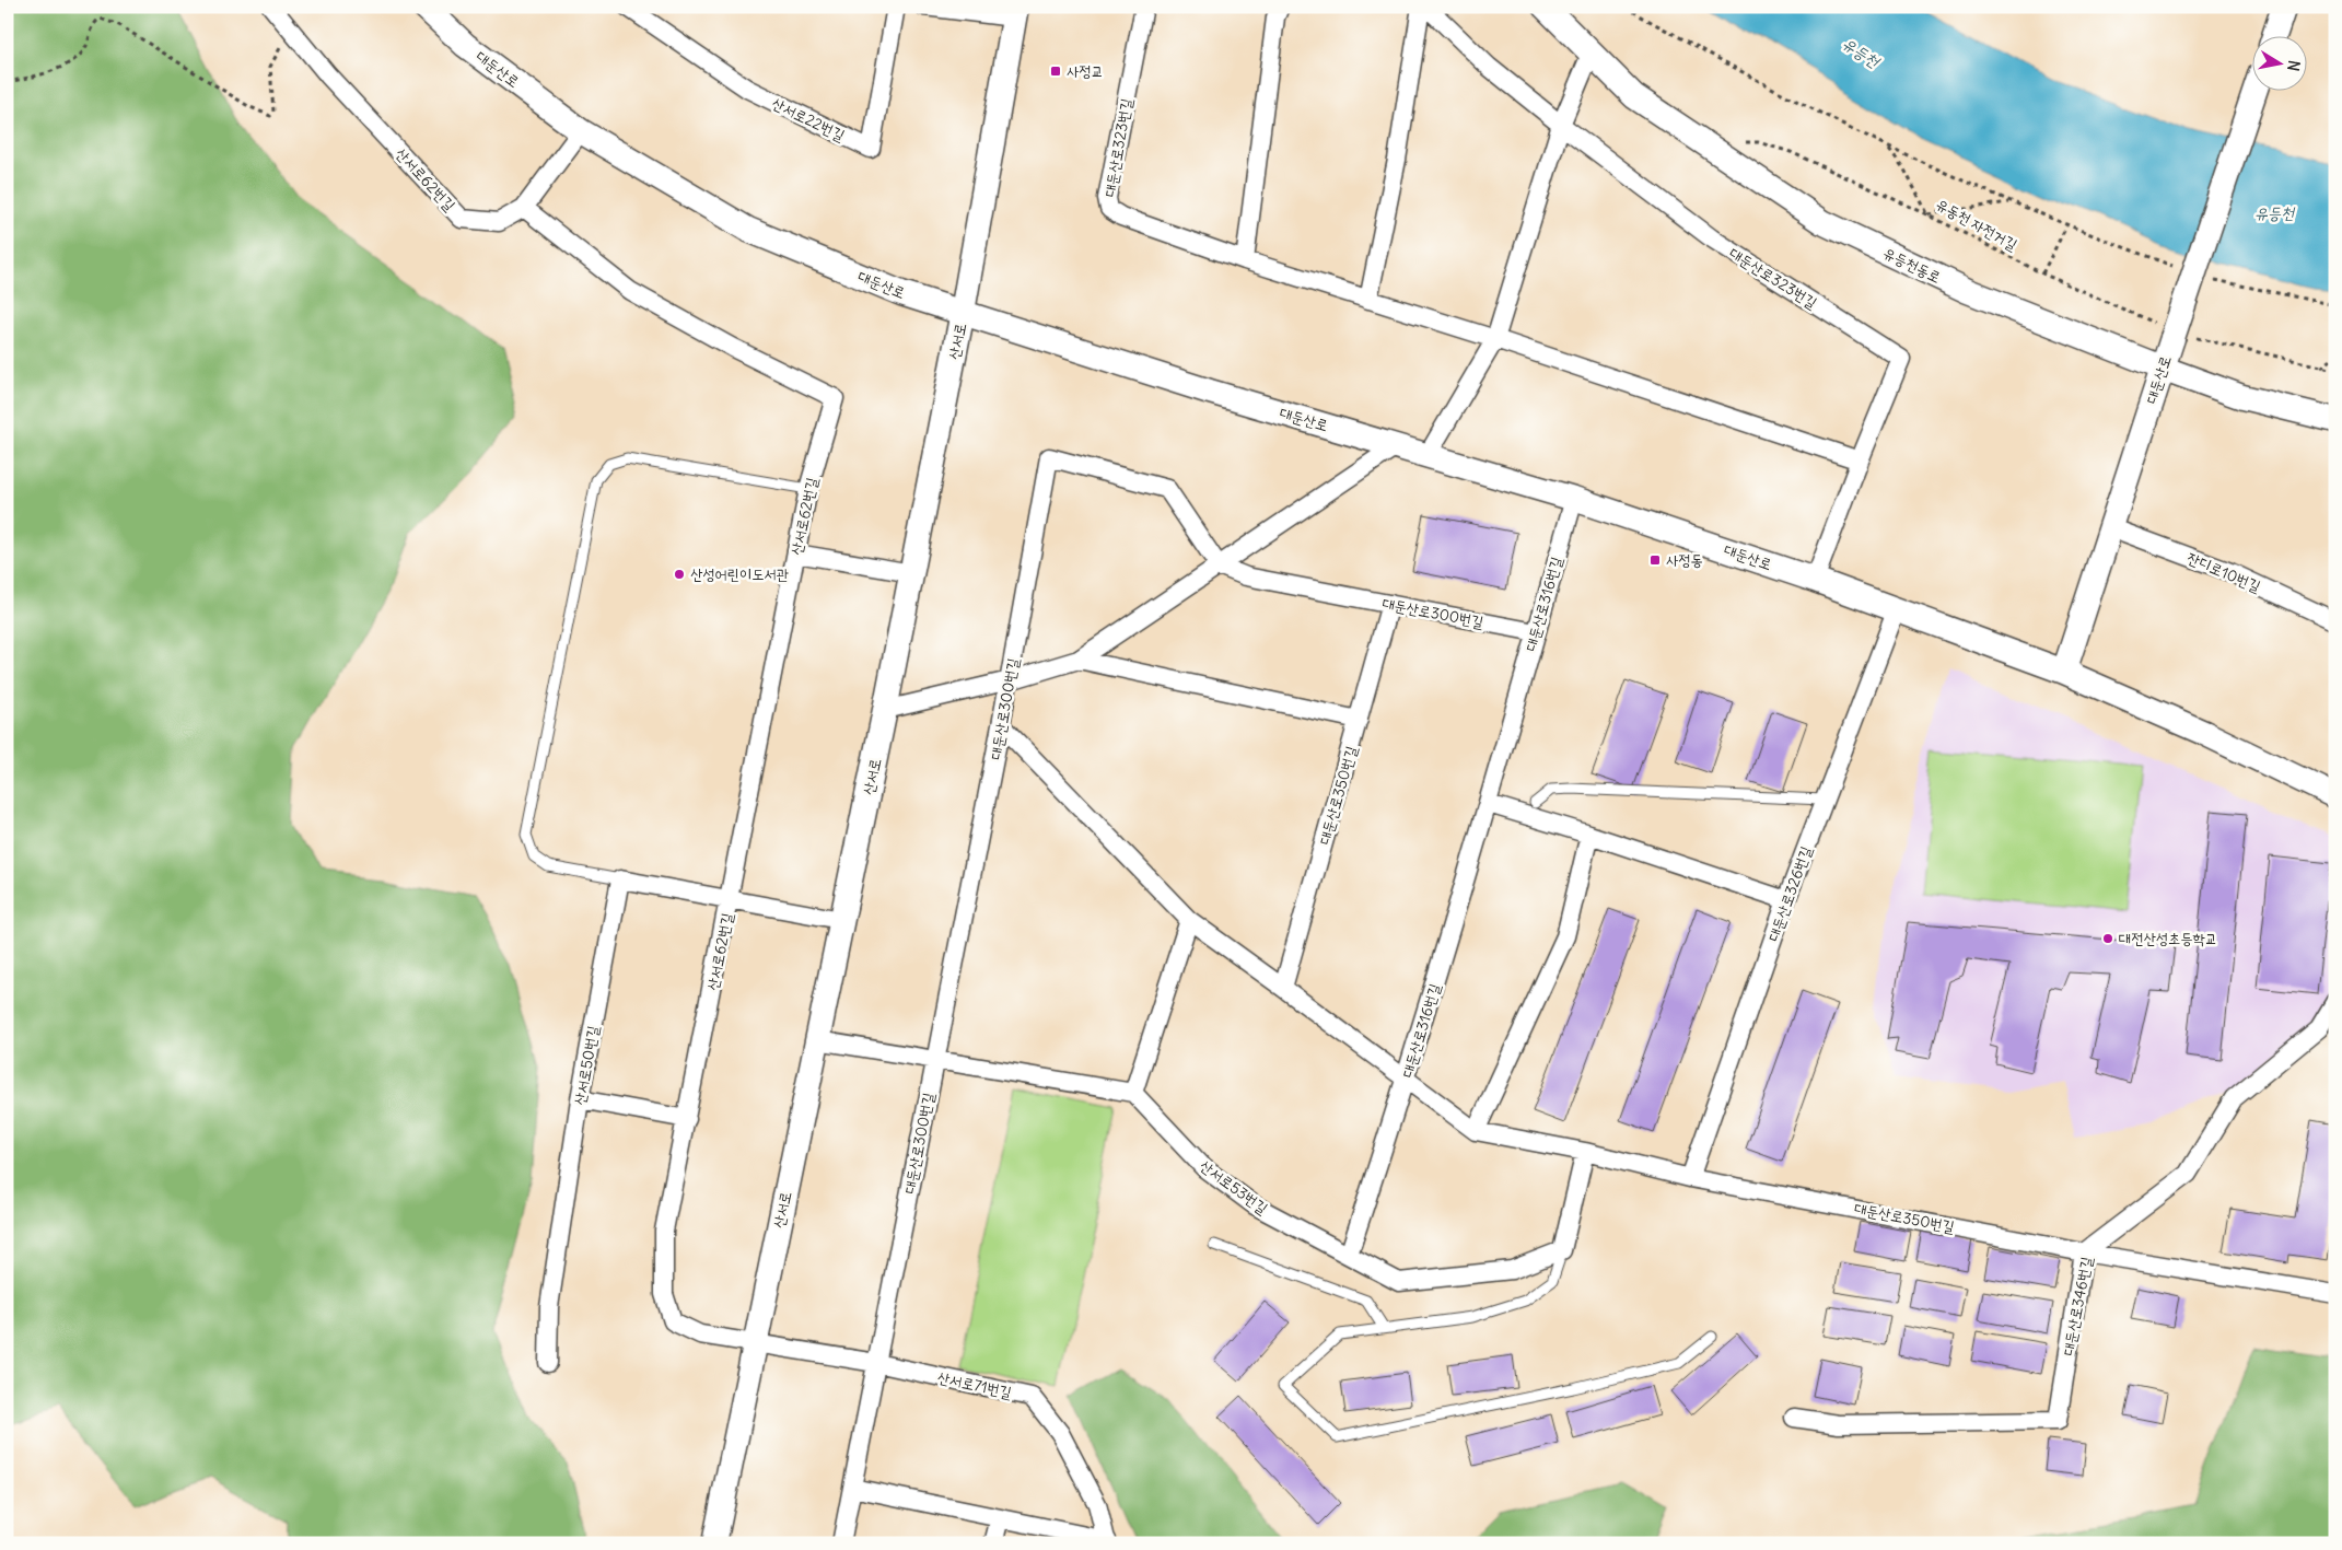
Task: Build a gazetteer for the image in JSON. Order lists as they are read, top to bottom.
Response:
{
  "streets": {
    "main road": ["대둔산로", "유등천동로", "산서로"],
    "street": [
      "산서로22번길",
      "대둔산로323번길",
      "산서로62번길",
      "잔디로10번길",
      "대둔산로316번길",
      "대둔산로300번길",
      "대둔산로350번길",
      "대둔산로326번길",
      "산서로50번길",
      "산서로53번길",
      "대둔산로346번길",
      "산서로71번길"
    ],
    "path": ["유동천 자전거길"]
  },
  "crossings": [
    ["대둔산로", "대둔산로323번길"],
    ["대둔산로", "유동천 자전거길"],
    ["대둔산로", "유등천동로"],
    ["대둔산로", "산서로"],
    ["대둔산로", "잔디로10번길"],
    ["대둔산로", "대둔산로316번길"],
    ["대둔산로", "대둔산로326번길"],
    ["산서로62번길", "산서로"],
    ["산서로62번길", "산서로71번길"],
    ["산서로", "산서로71번길"],
    ["대둔산로316번길", "대둔산로300번길"],
    ["대둔산로316번길", "대둔산로350번길"],
    ["대둔산로316번길", "산서로53번길"],
    ["대둔산로300번길", "대둔산로350번길"],
    ["대둔산로300번길", "산서로71번길"],
    ["대둔산로350번길", "대둔산로326번길"],
    ["대둔산로350번길", "대둔산로346번길"]
  ],
  "water": ["유등천"],
  "places": {
    "transit": ["사정교", "사정동"],
    "other": ["산성어린이도서관", "대전산성초등학교"]
  },
  "north": "right"
}
